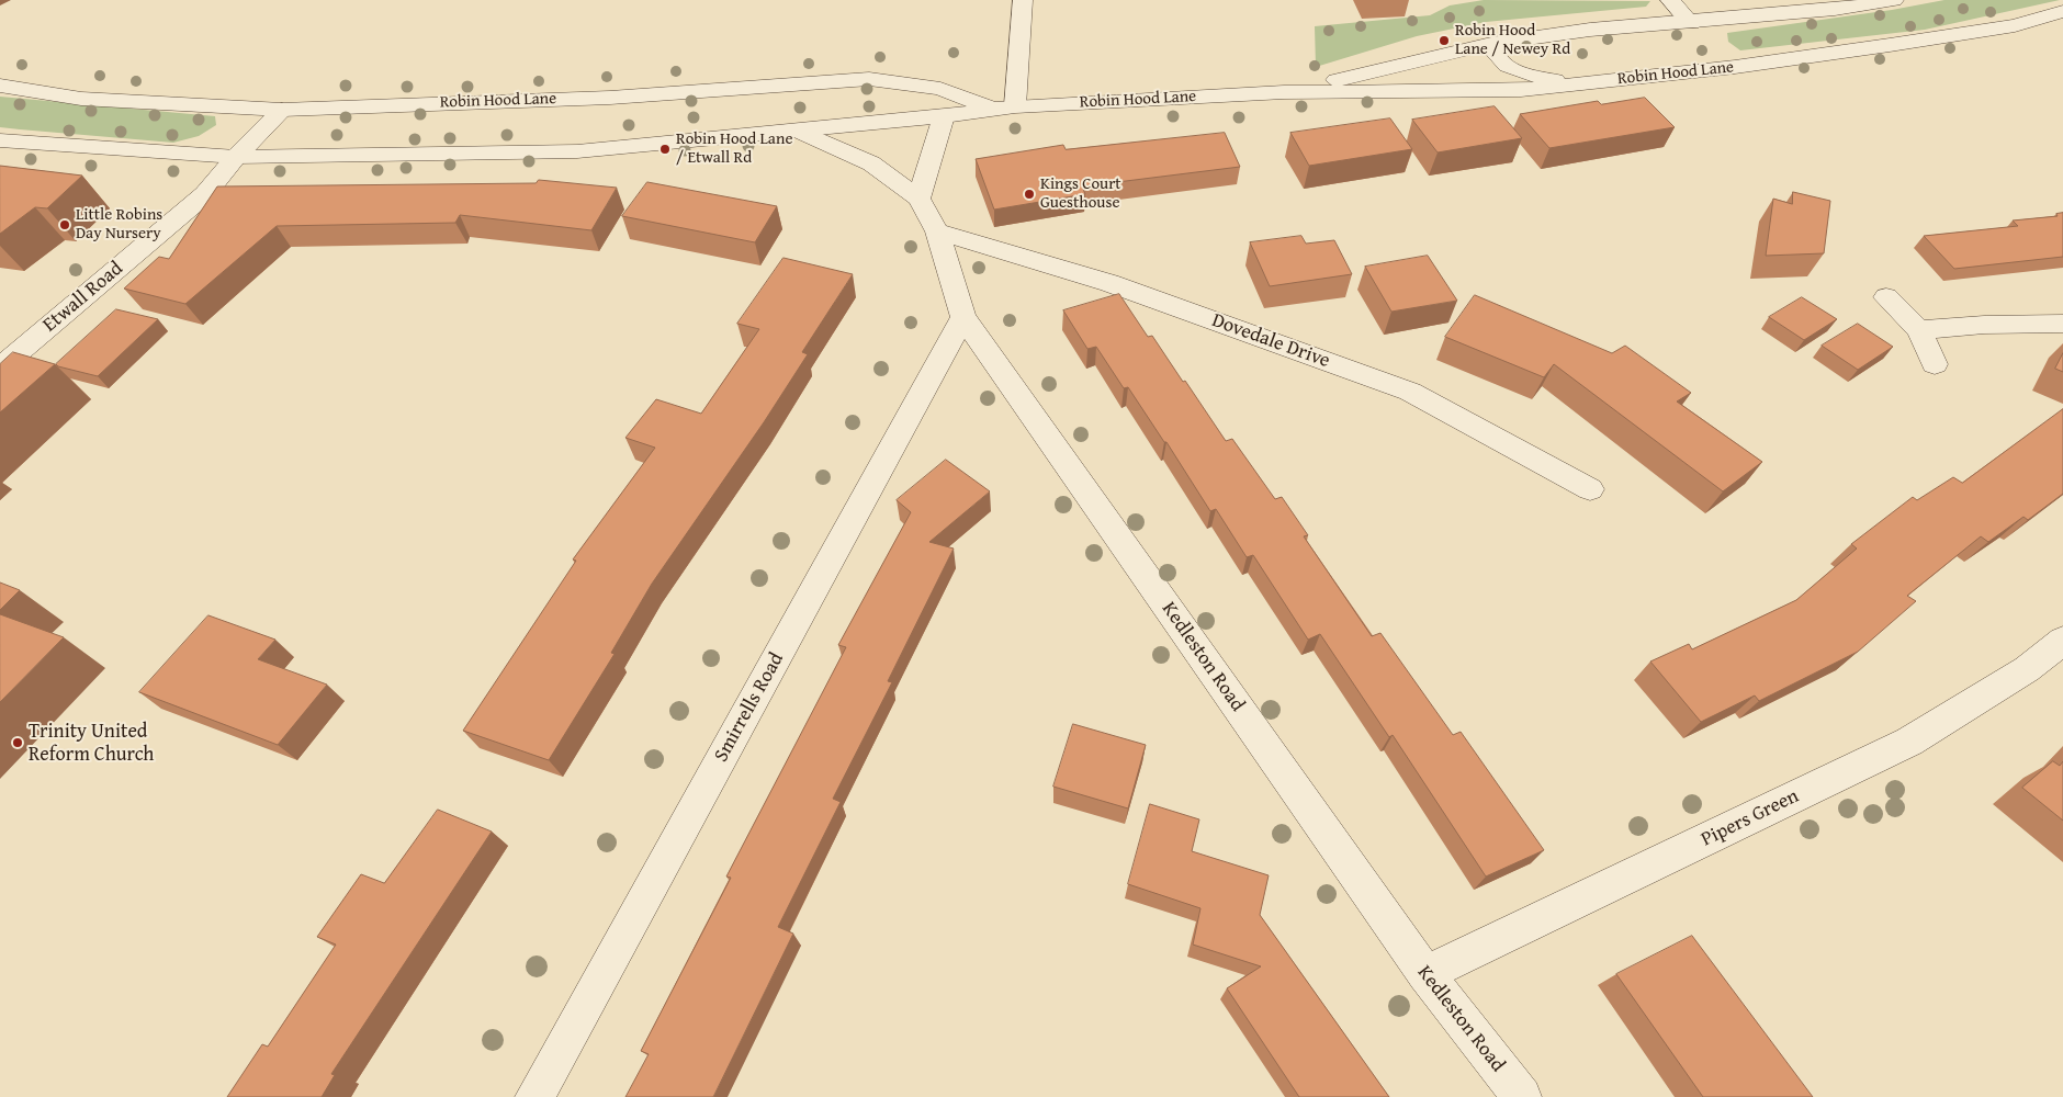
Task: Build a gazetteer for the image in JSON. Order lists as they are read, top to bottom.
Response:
{
  "streets": {
    "street": [
      "Robin Hood Lane",
      "Etwall Road",
      "Dovedale Drive",
      "Kedleston Road",
      "Smirrells Road",
      "Pipers Green"
    ]
  },
  "crossings": [
    ["Robin Hood Lane", "Etwall Road"],
    ["Robin Hood Lane", "Kedleston Road"],
    ["Dovedale Drive", "Kedleston Road"],
    ["Kedleston Road", "Smirrells Road"],
    ["Kedleston Road", "Pipers Green"]
  ],
  "places": [
    "Robin Hood Lane / Newey Rd",
    "Robin Hood Lane / Etwall Rd",
    "Kings Court Guesthouse",
    "Little Robins Day Nursery",
    "Trinity United Reform Church"
  ]
}
